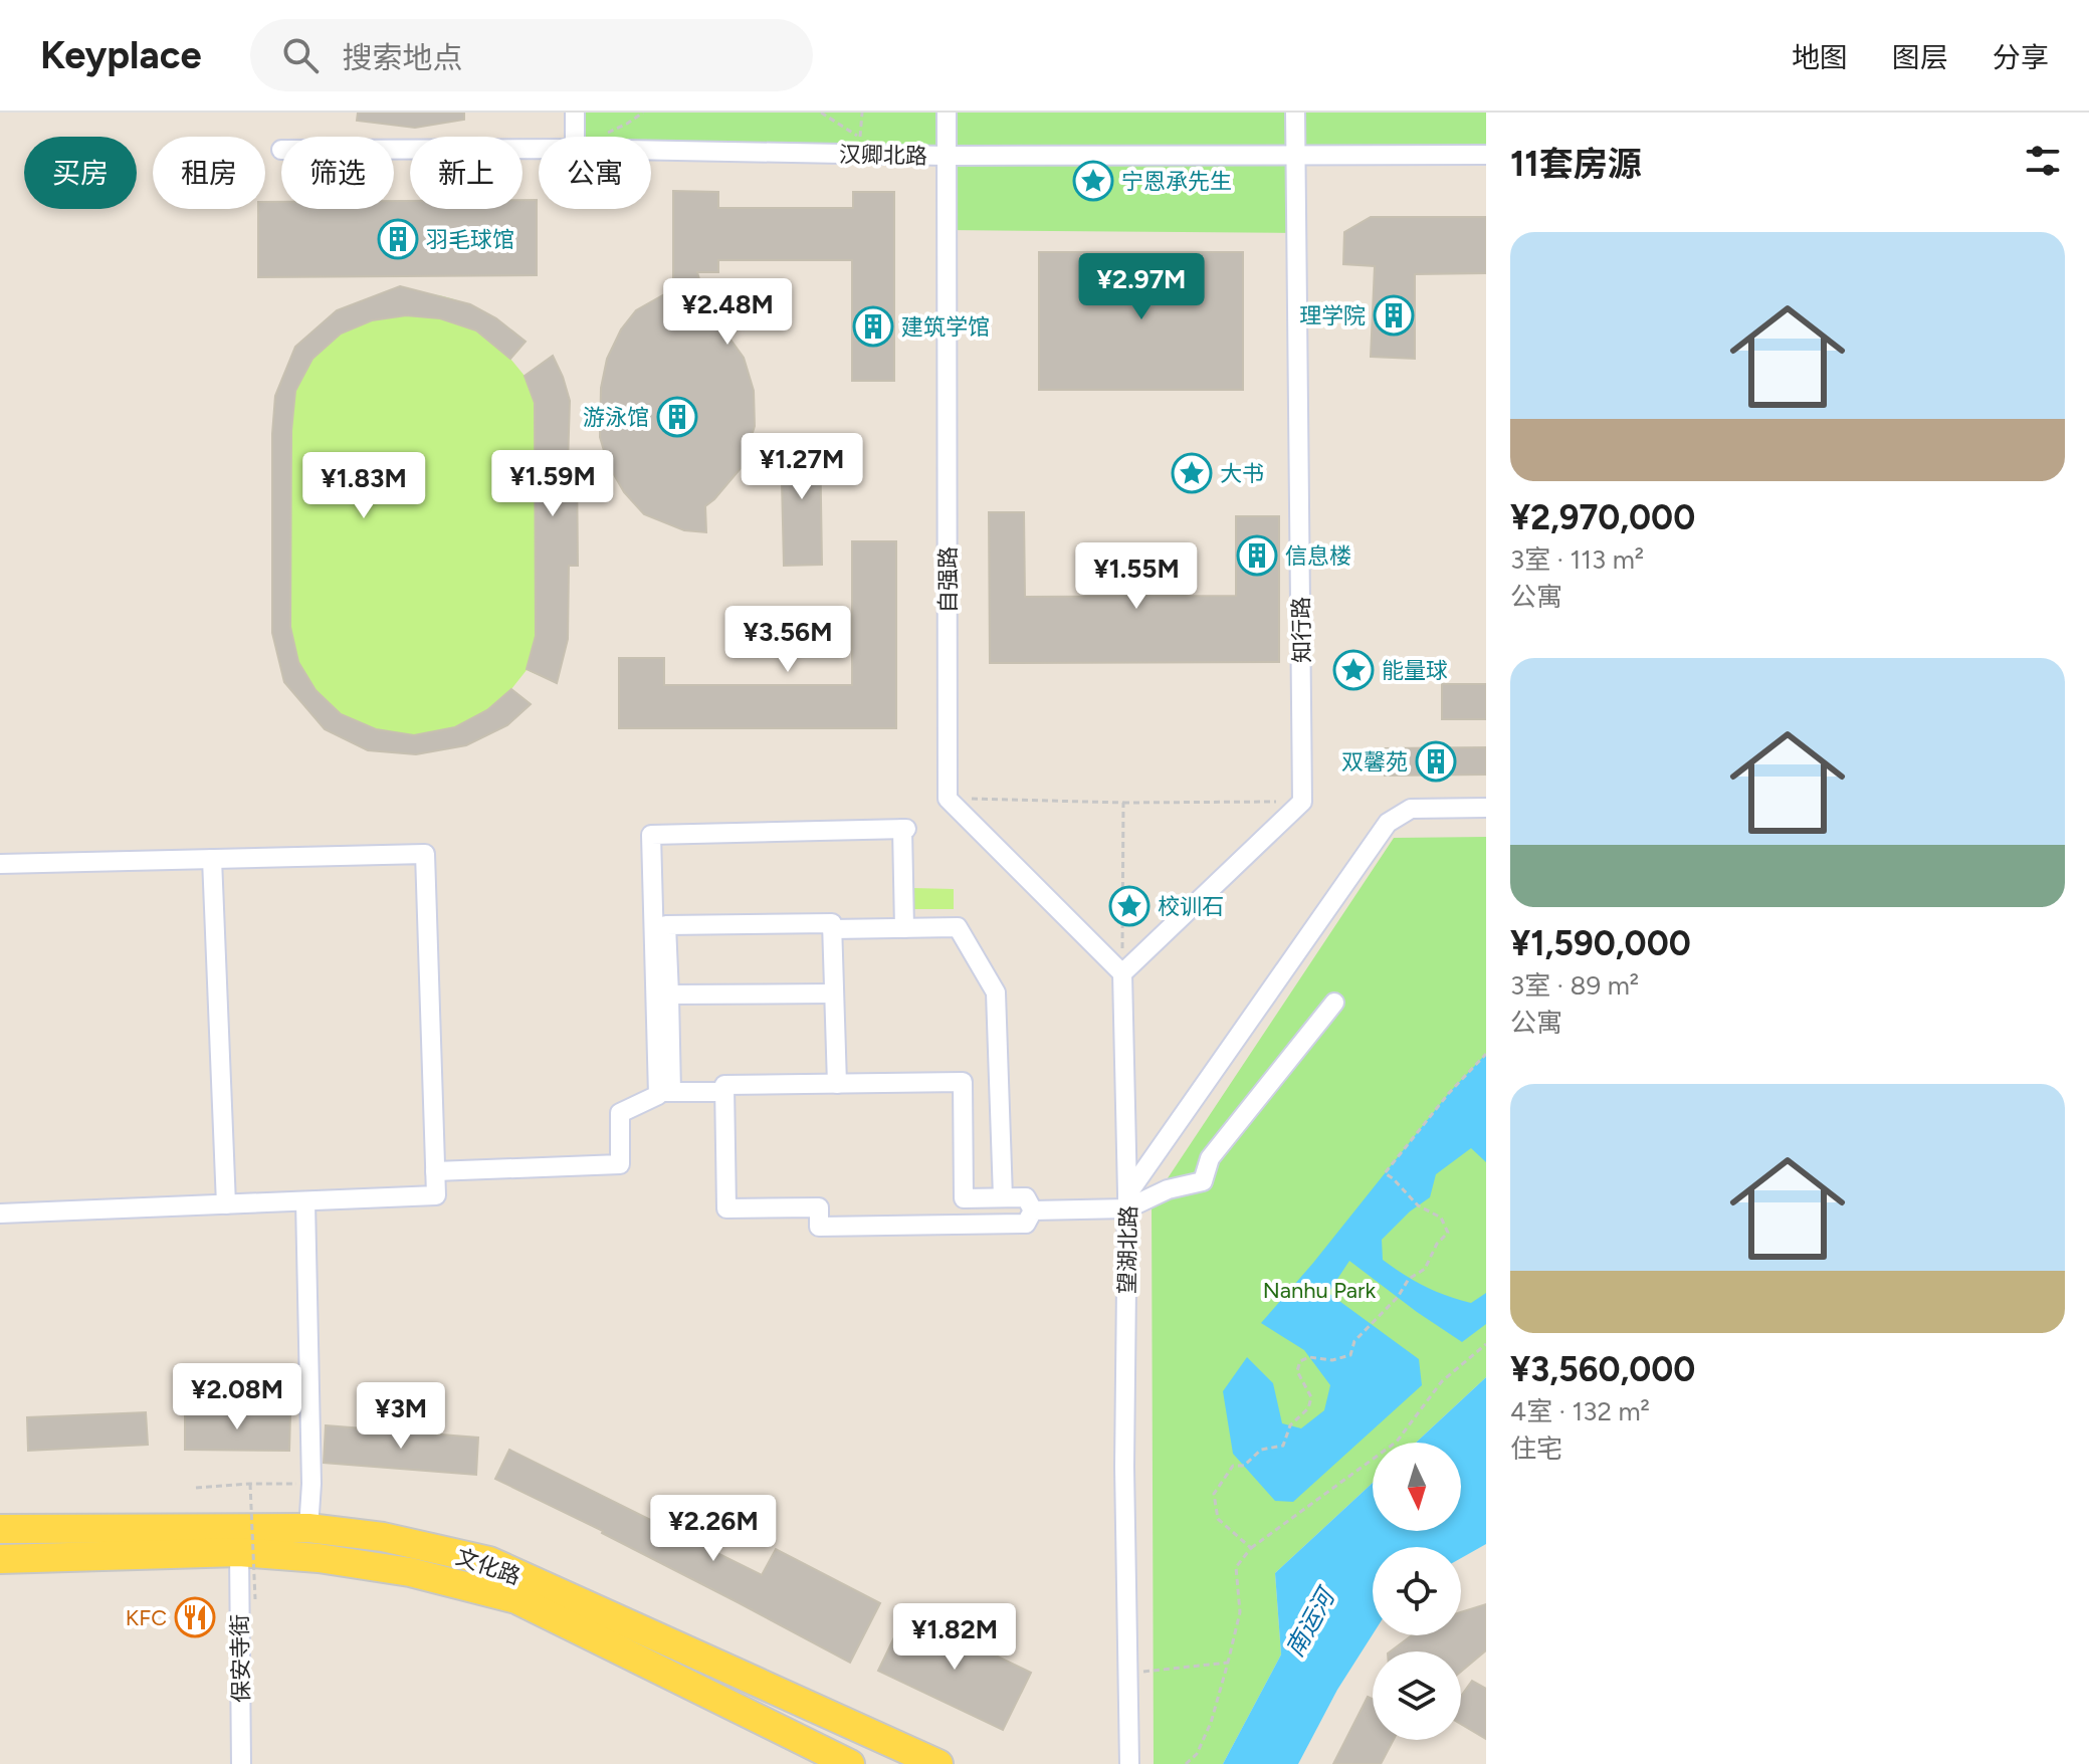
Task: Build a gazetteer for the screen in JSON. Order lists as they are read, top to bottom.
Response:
{
  "streets": {
    "main road": ["文化路"],
    "street": [
      "汉卿北路",
      "自强路",
      "知行路",
      "望湖北路",
      "保安寺街"
    ]
  },
  "crossings": [
    ["汉卿北路", "自强路"],
    ["汉卿北路", "知行路"],
    ["文化路", "保安寺街"]
  ],
  "water": ["南运河"],
  "parks": ["Nanhu Park"],
  "places": {
    "place": [
      "宁恩承先生",
      "大书",
      "能量球",
      "校训石"
    ],
    "building": [
      "羽毛球馆",
      "理学院",
      "建筑学馆",
      "游泳馆",
      "信息楼",
      "双馨苑"
    ],
    "restaurant": ["KFC"]
  },
  "north": "bottom",
  "page": {
    "header": "Keyplace",
    "search": "搜索地点",
    "nav": ["地图", "图层", "分享"],
    "heading": "11套房源",
    "chip": [
      "买房",
      "租房",
      "筛选",
      "新上",
      "公寓"
    ],
    "list": [
      {
        "name": "¥2,970,000",
        "note": "3室 · 113 m² · 公寓"
      },
      {
        "name": "¥1,590,000",
        "note": "3室 · 89 m² · 公寓"
      },
      {
        "name": "¥3,560,000",
        "note": "4室 · 132 m² · 住宅"
      }
    ],
    "price": [
      "¥2.97M",
      "¥2.48M",
      "¥1.27M",
      "¥1.59M",
      "¥1.83M",
      "¥1.55M",
      "¥3.56M",
      "¥2.08M",
      "¥3M",
      "¥2.26M",
      "¥1.82M"
    ]
  }
}
